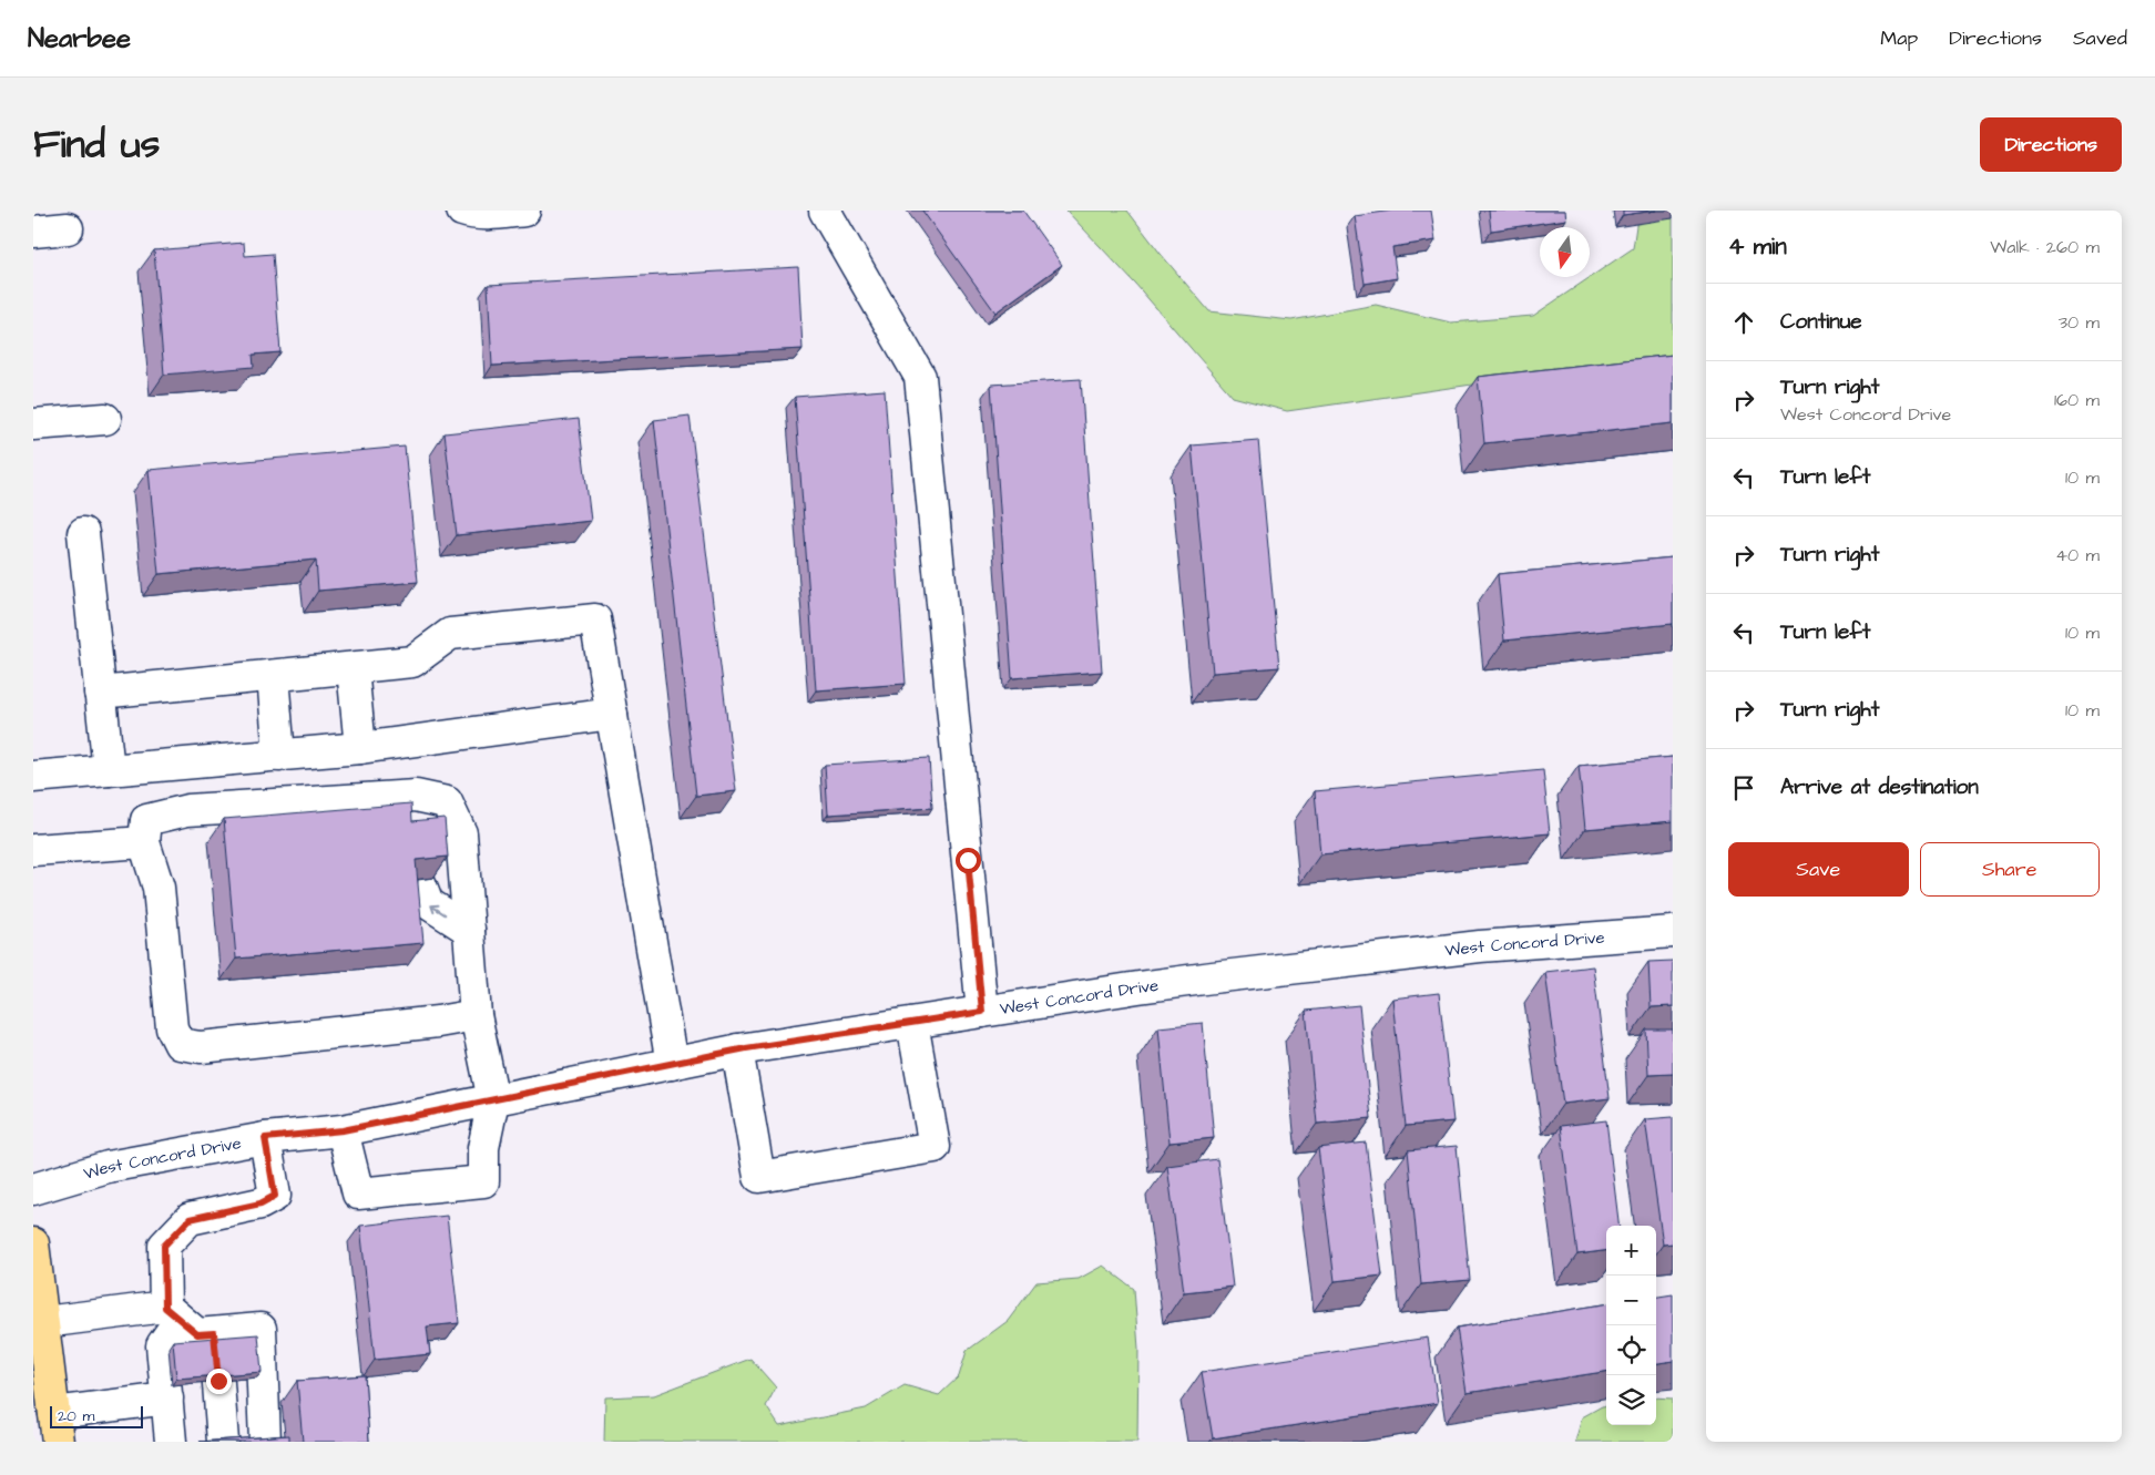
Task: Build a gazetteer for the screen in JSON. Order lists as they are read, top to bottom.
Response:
{
  "streets": {
    "street": ["West Concord Drive"]
  },
  "scale_bar": "20 m",
  "north": "bottom",
  "page": {
    "header": "Nearbee",
    "nav": ["Map", "Directions", "Saved"],
    "title": "Find us",
    "buttons": [
      "Directions",
      ["Save", "Share"]
    ],
    "heading": ["4 min", "Walk · 260 m"],
    "list": [
      ["Continue", "30 m"],
      ["Turn right", "West Concord Drive", "160 m"],
      ["Turn left", "10 m"],
      ["Turn right", "40 m"],
      ["Turn left", "10 m"],
      ["Turn right", "10 m"],
      "Arrive at destination"
    ],
    "map_buttons": ["+", "−"],
    "scale": "20 m"
  }
}
